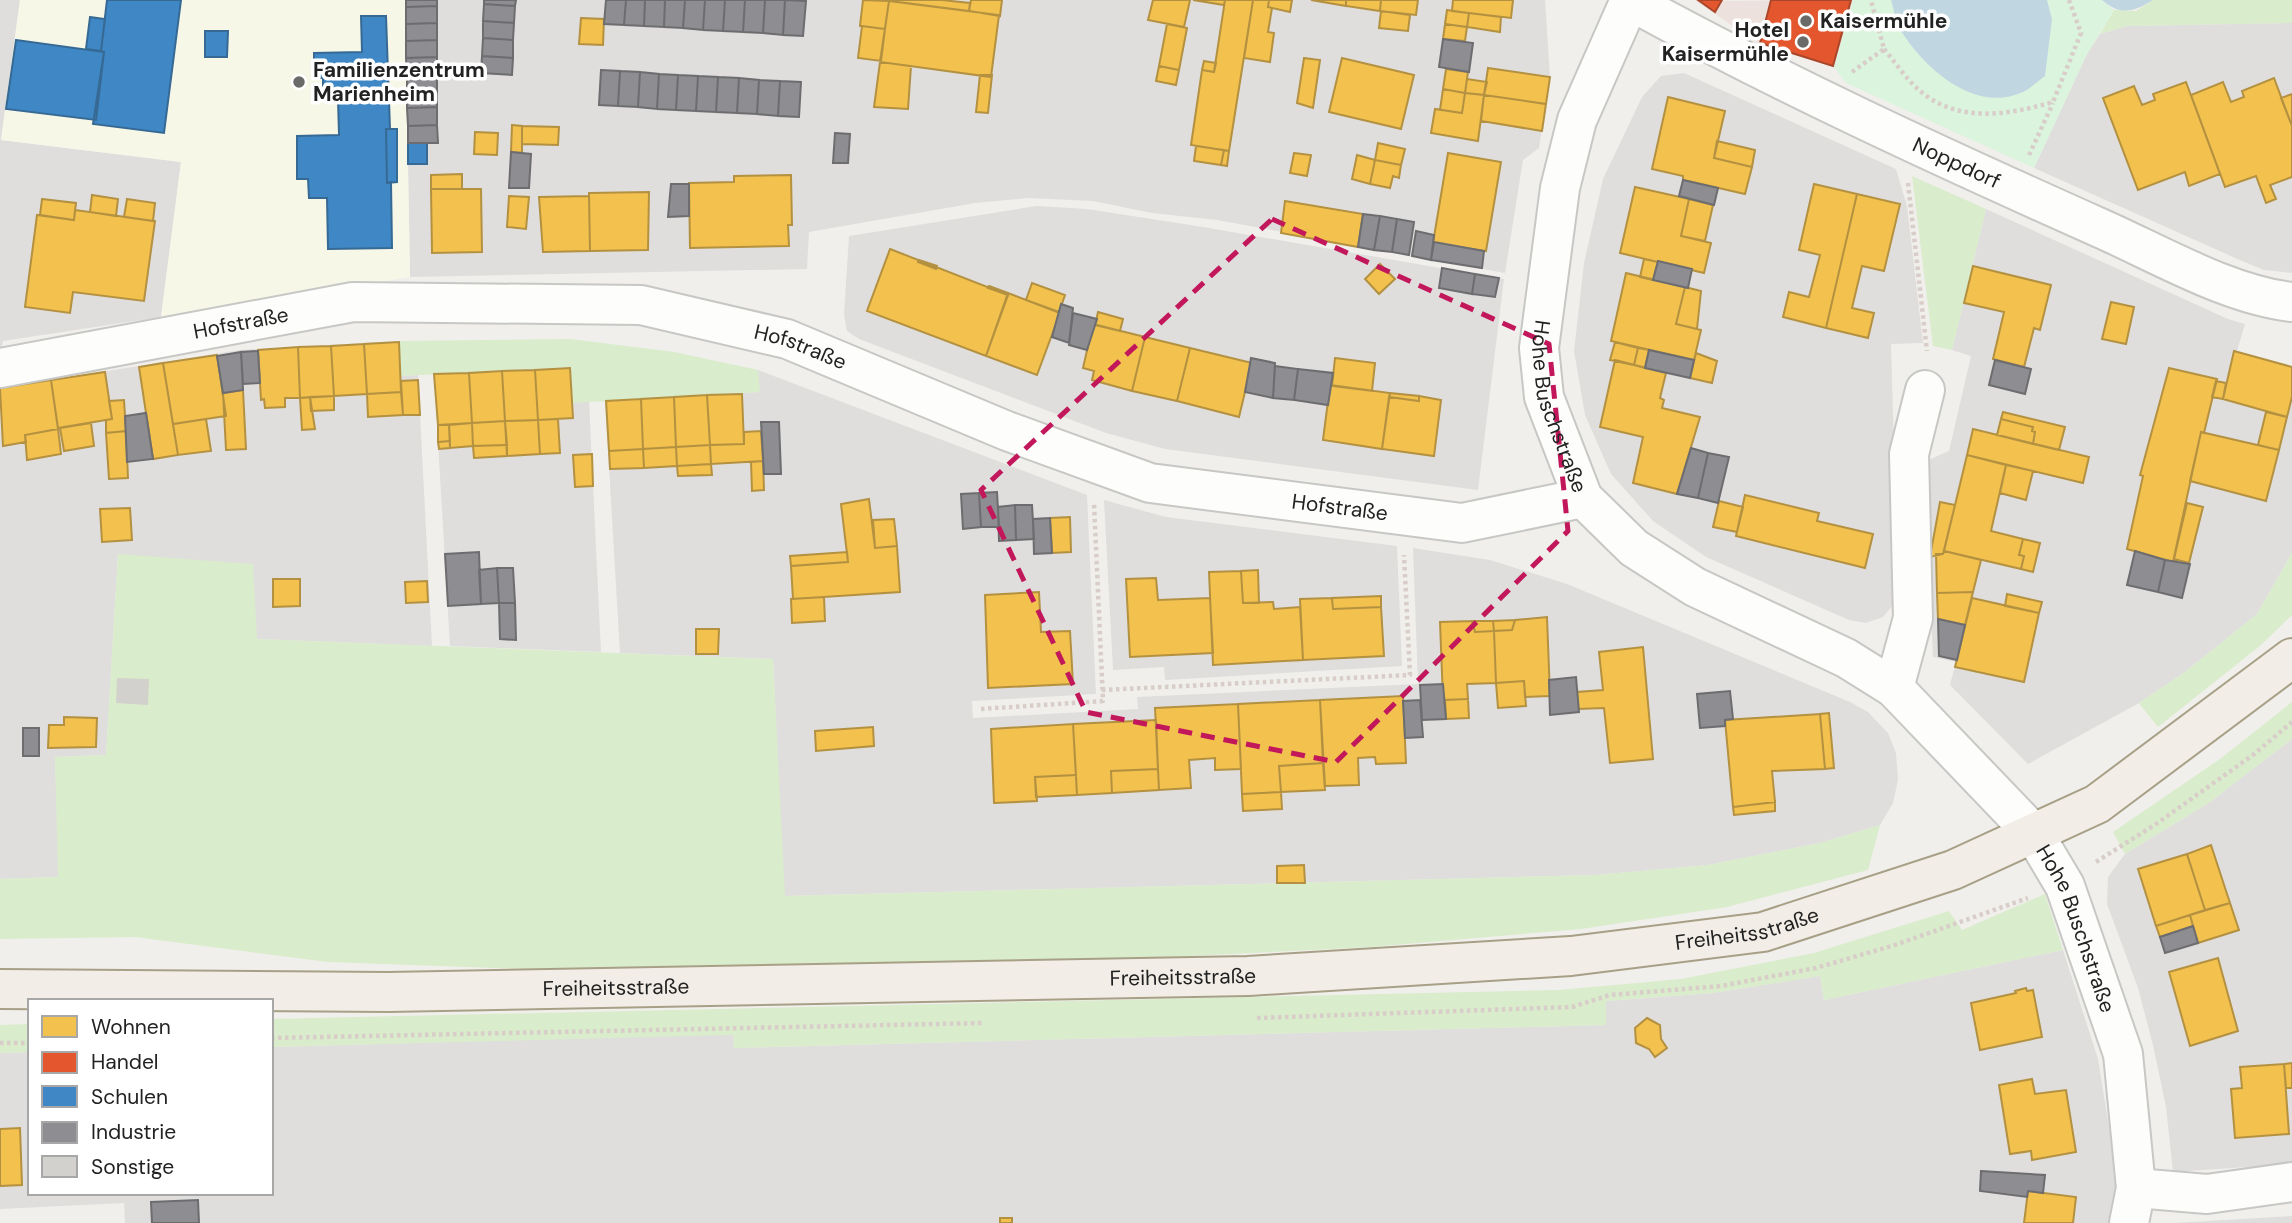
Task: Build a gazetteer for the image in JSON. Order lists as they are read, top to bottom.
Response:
{
  "streets": {
    "main road": ["Freiheitsstraße"],
    "street": ["Noppdorf", "Hofstraße", "Hohe Buschstraße"]
  },
  "crossings": [
    ["Noppdorf", "Hohe Buschstraße"],
    ["Hofstraße", "Hohe Buschstraße"],
    ["Hohe Buschstraße", "Freiheitsstraße"]
  ],
  "places": ["Kaisermühle", "Hotel Kaisermühle", "Familienzentrum Marienheim"],
  "legend": [
    "Wohnen",
    "Handel",
    "Schulen",
    "Industrie",
    "Sonstige"
  ]
}
